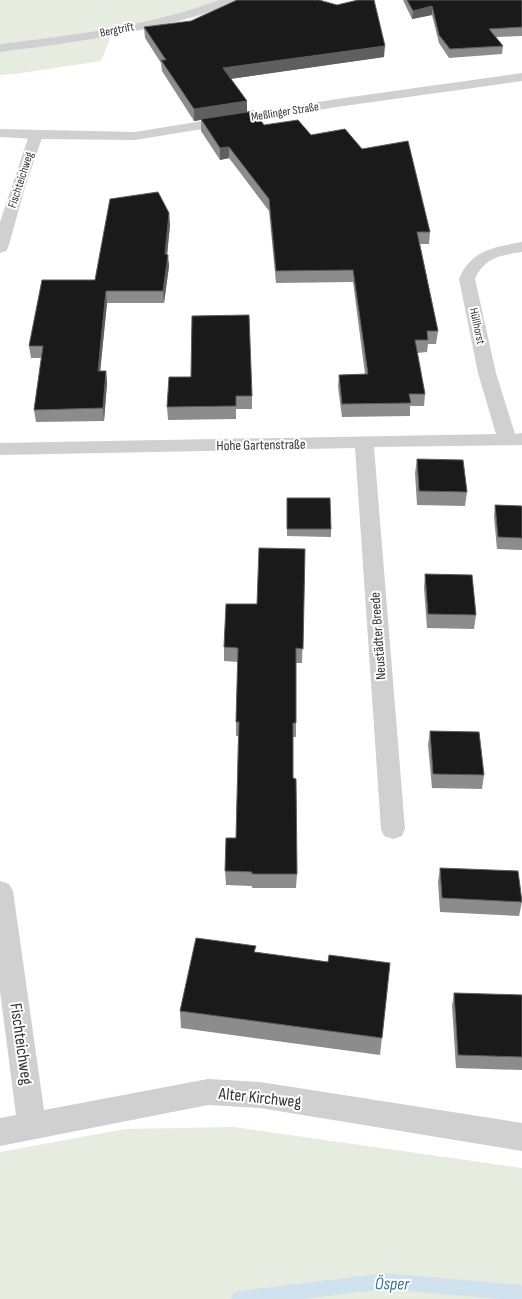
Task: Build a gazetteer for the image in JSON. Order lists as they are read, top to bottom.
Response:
{
  "streets": {
    "street": [
      "Bergtrift",
      "Meßlinger Straße",
      "Fischteichweg",
      "Hüllhorst",
      "Hohe Gartenstraße",
      "Neustädter Breede",
      "Alter Kirchweg"
    ]
  },
  "crossings": [
    ["Meßlinger Straße", "Fischteichweg"],
    ["Fischteichweg", "Alter Kirchweg"],
    ["Hüllhorst", "Hohe Gartenstraße"],
    ["Hohe Gartenstraße", "Neustädter Breede"]
  ],
  "water": ["Ösper"]
}
